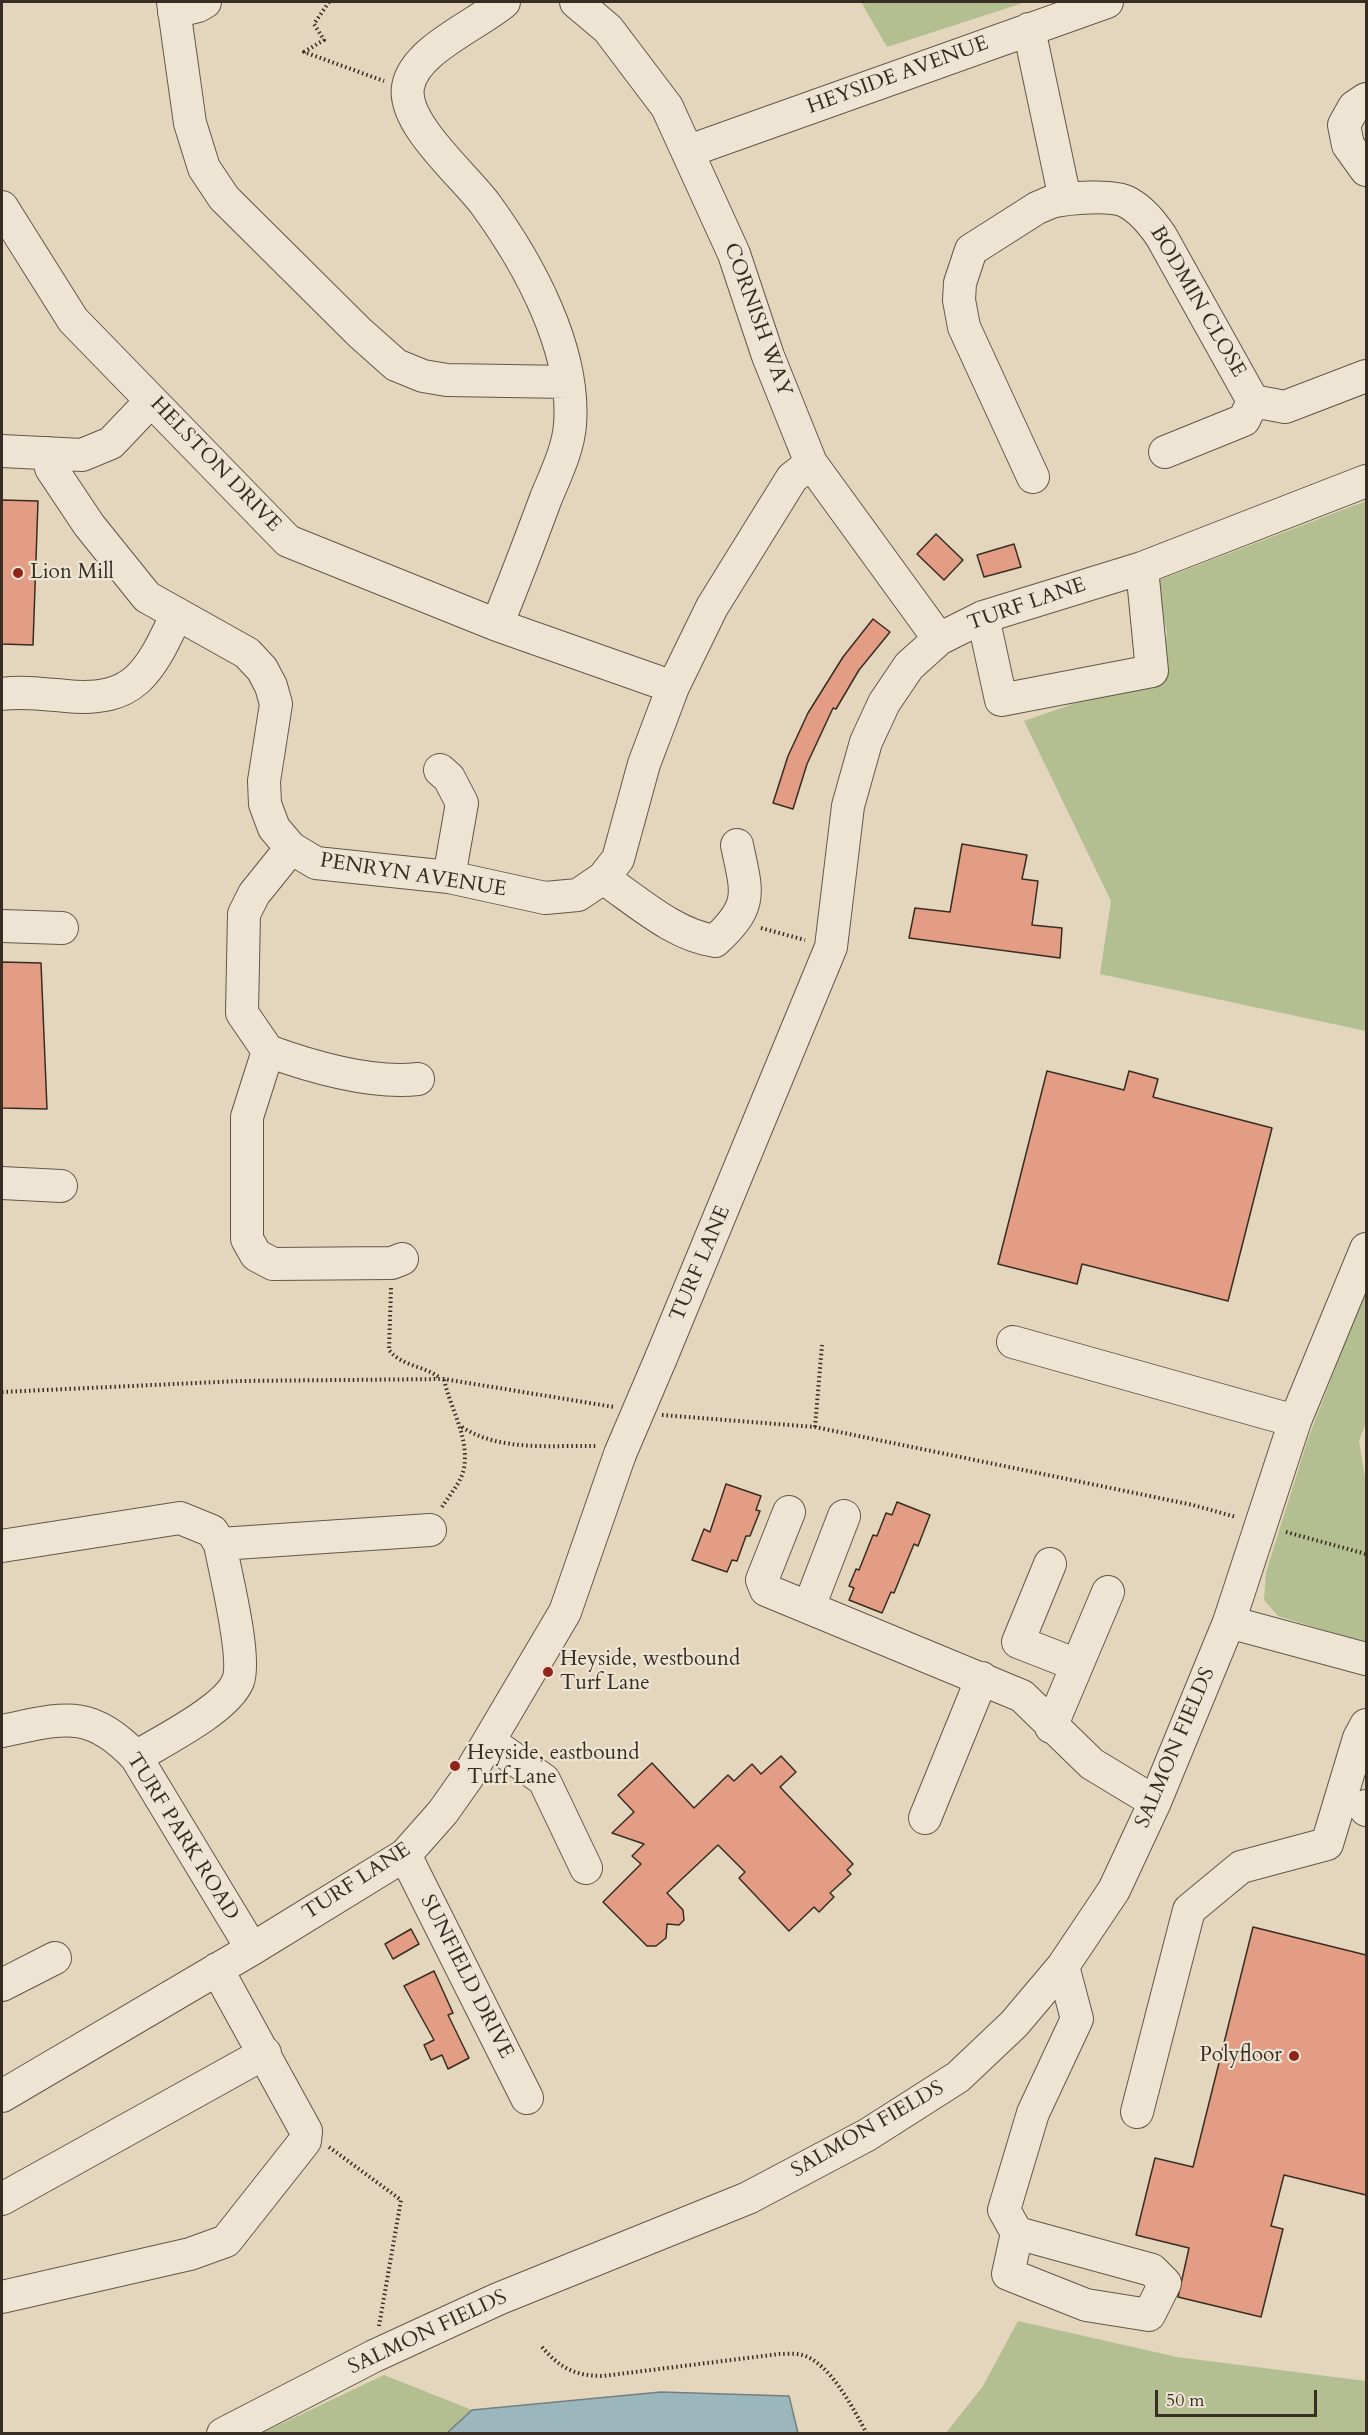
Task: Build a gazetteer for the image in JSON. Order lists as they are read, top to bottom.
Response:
{
  "streets": {
    "street": [
      "HEYSIDE AVENUE",
      "BODMIN CLOSE",
      "CORNISH WAY",
      "HELSTON DRIVE",
      "TURF LANE",
      "PENRYN AVENUE",
      "SALMON FIELDS",
      "TURF PARK ROAD",
      "SUNFIELD DRIVE"
    ]
  },
  "crossings": [
    ["HEYSIDE AVENUE", "CORNISH WAY"],
    ["CORNISH WAY", "TURF LANE"],
    ["CORNISH WAY", "PENRYN AVENUE"],
    ["HELSTON DRIVE", "PENRYN AVENUE"],
    ["TURF LANE", "TURF PARK ROAD"],
    ["TURF LANE", "SUNFIELD DRIVE"]
  ],
  "places": [
    "Lion Mill",
    "Heyside, westbound Turf Lane",
    "Heyside, eastbound Turf Lane",
    "Polyfloor"
  ],
  "scale_bar": "50 m"
}
